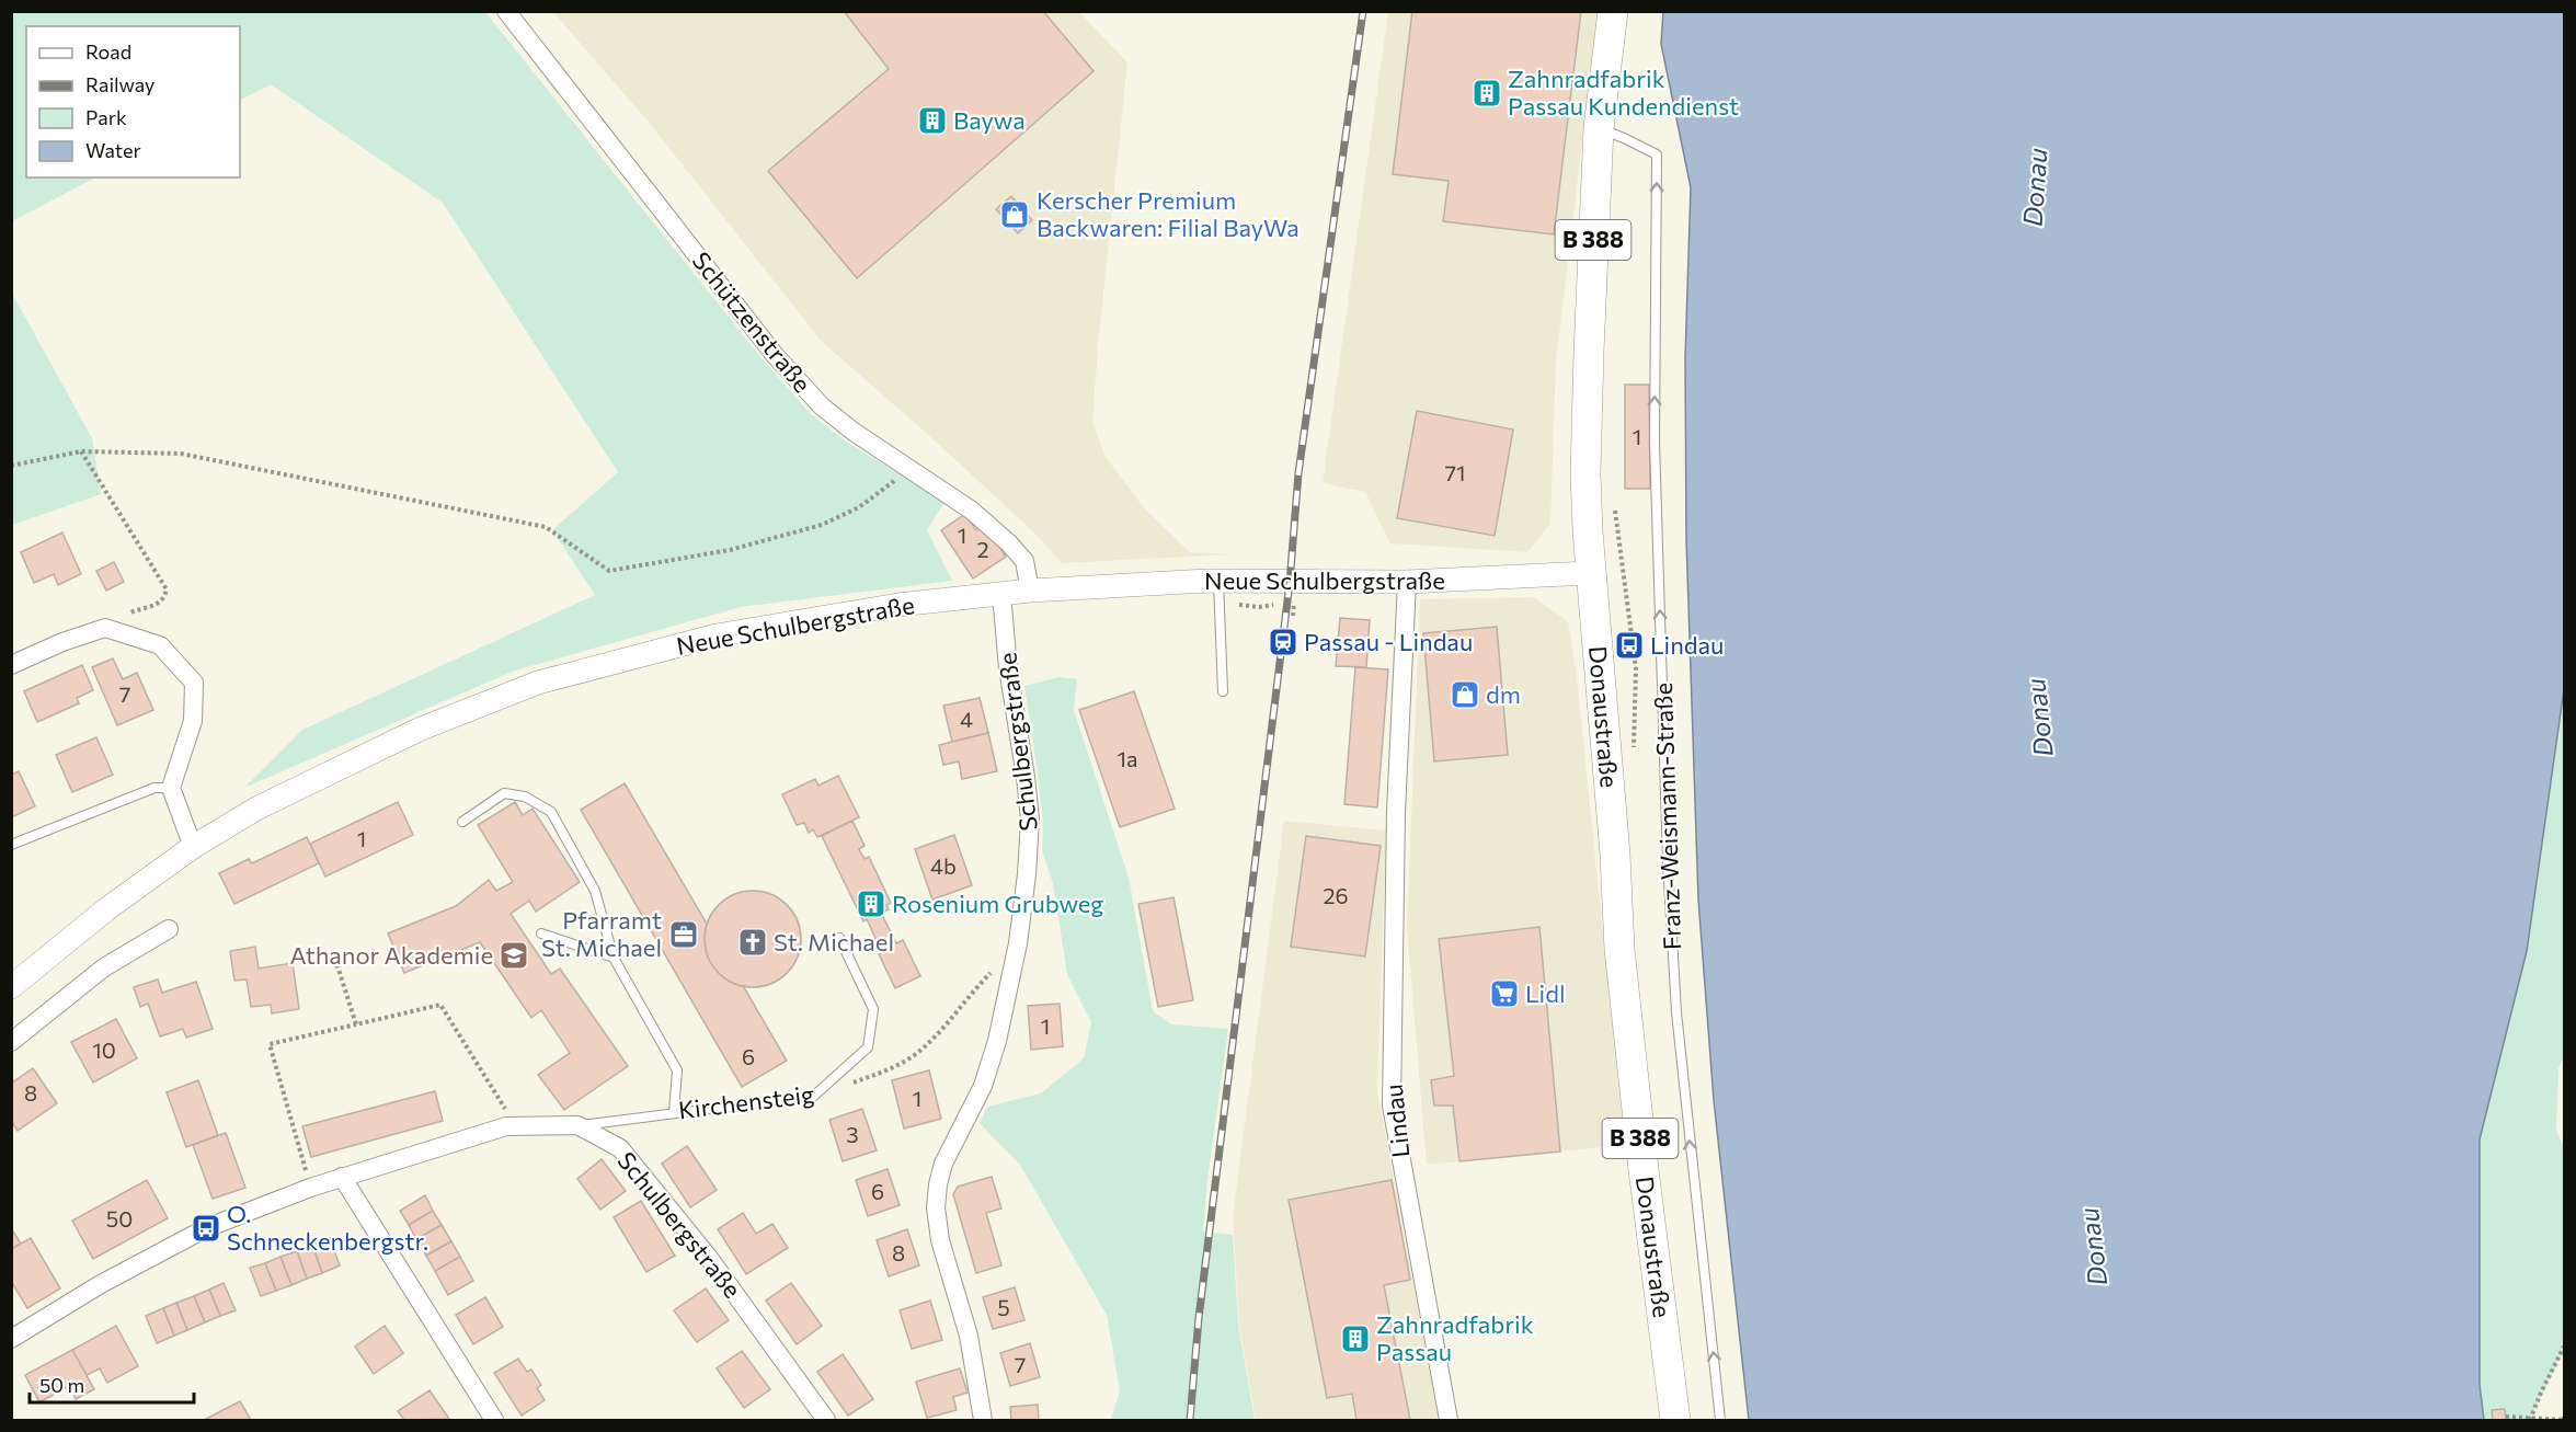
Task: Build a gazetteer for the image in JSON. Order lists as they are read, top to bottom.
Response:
{
  "streets": {
    "main road": ["B 388", "Donaustraße"],
    "street": [
      "Schützenstraße",
      "Neue Schulbergstraße",
      "Schulbergstraße",
      "Lindau"
    ],
    "lane": ["Franz-Weismann-Straße", "Kirchensteig"]
  },
  "crossings": [
    ["Schützenstraße", "Neue Schulbergstraße"],
    ["Neue Schulbergstraße", "Donaustraße"],
    ["Neue Schulbergstraße", "Schulbergstraße"],
    ["Neue Schulbergstraße", "Lindau"],
    ["Donaustraße", "Franz-Weismann-Straße"],
    ["Schulbergstraße", "Kirchensteig"]
  ],
  "one_way": ["Franz-Weismann-Straße"],
  "water": ["Donau"],
  "places": {
    "building": [
      "Zahnradfabrik Passau Kundendienst",
      "Baywa",
      "Rosenium Grubweg",
      "Zahnradfabrik Passau"
    ],
    "shop": ["Kerscher Premium Backwaren: Filial BayWa", "dm"],
    "station": ["Passau - Lindau"],
    "bus stop": ["Lindau", "O. Schneckenbergstr."],
    "office": ["Pfarramt St. Michael"],
    "church": ["St. Michael"],
    "school or university": ["Athanor Akademie"],
    "supermarket": ["Lidl"]
  },
  "house_numbers": [
    "1",
    "71",
    "1",
    "2",
    "7",
    "4",
    "1a",
    "1",
    "4b",
    "26",
    "1",
    "10",
    "6",
    "8",
    "1",
    "3",
    "6",
    "50",
    "8",
    "5",
    "7"
  ],
  "legend": [
    "Road",
    "Railway",
    "Park",
    "Water"
  ],
  "scale_bar": "50 m"
}
